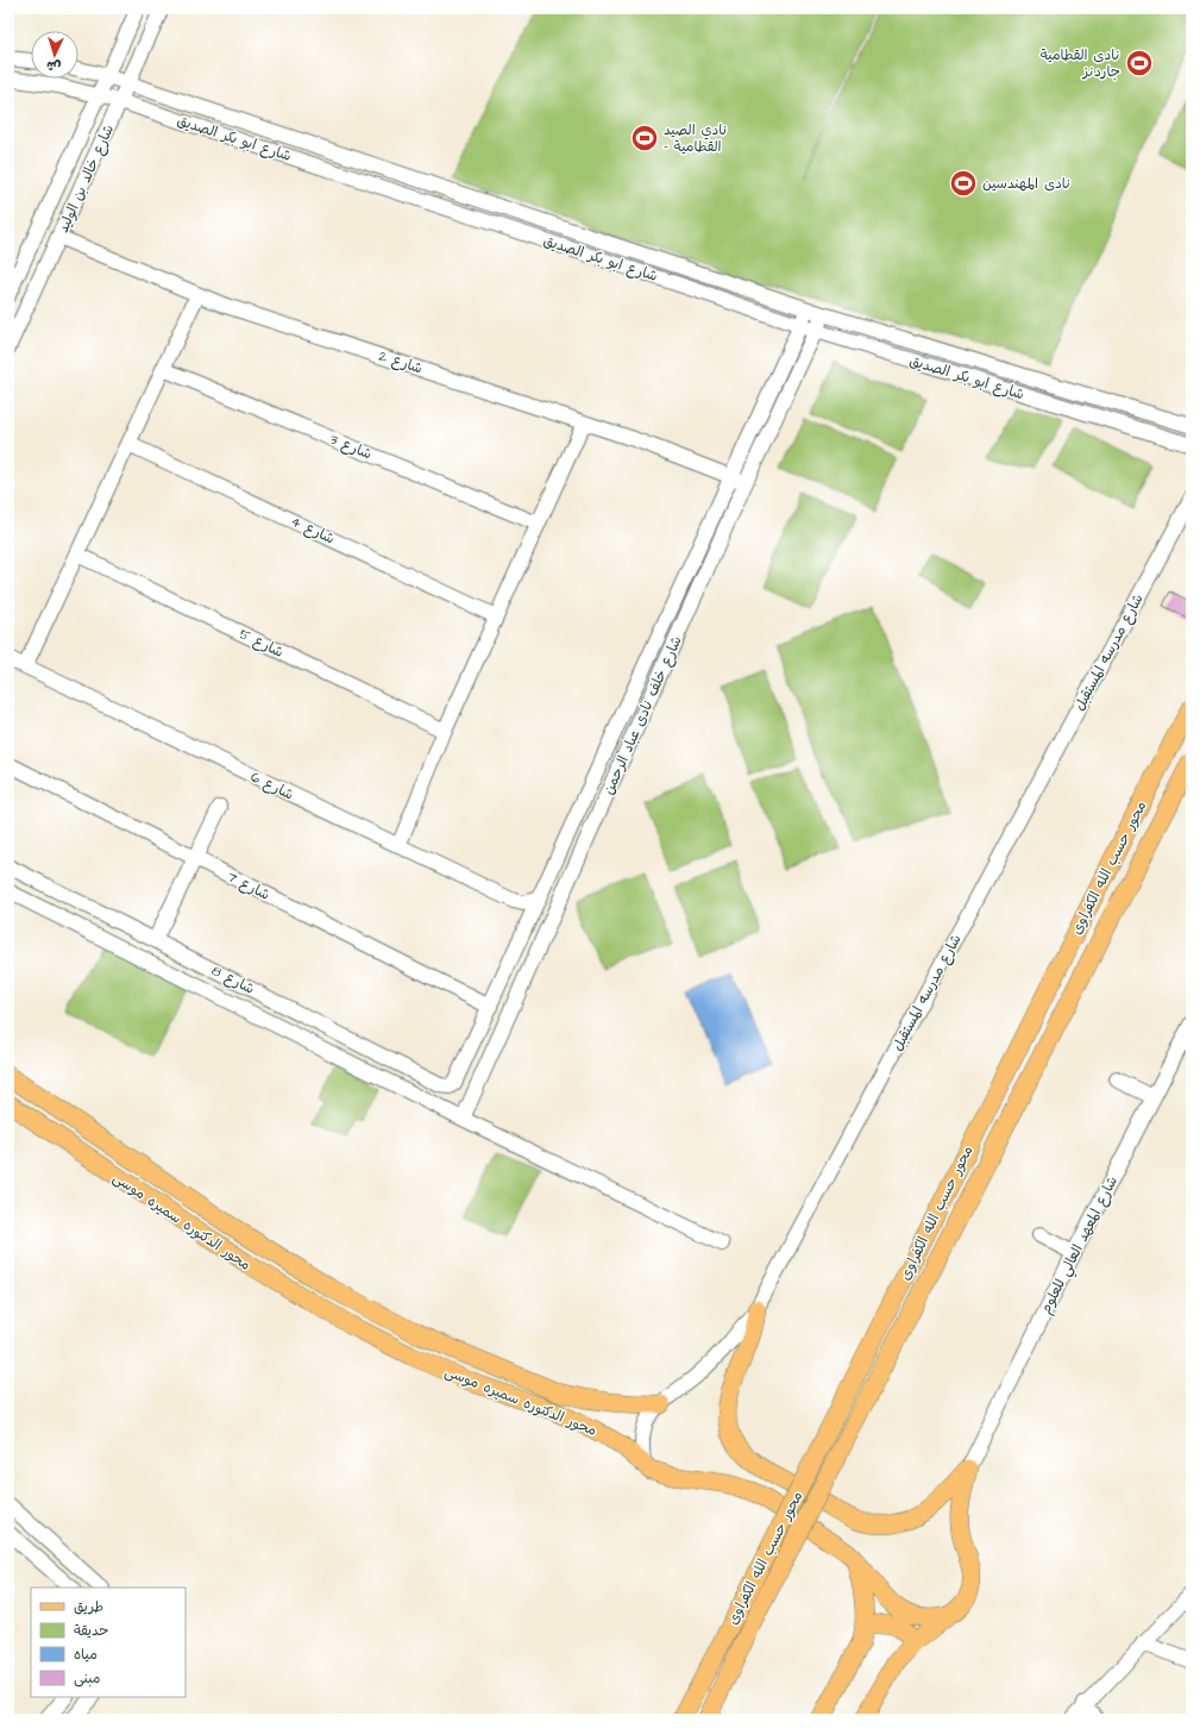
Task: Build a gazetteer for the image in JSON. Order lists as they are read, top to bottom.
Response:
{
  "streets": {
    "main road": ["محور حسب الله الكفراوى", "محور الدكتوره سميره موسى"],
    "street": [
      "شارع ابو بكر الصديق",
      "شارع خالد بن الوليد",
      "شارع 2",
      "شارع 3",
      "شارع 4",
      "شارع 5",
      "شارع مدرسه المستقبل",
      "شارع خلف نادى عباد الرحمن",
      "شارع 6",
      "شارع 7",
      "شارع 8",
      "شارع المعهد العالي للعلوم"
    ]
  },
  "crossings": [
    ["شارع ابو بكر الصديق", "شارع خالد بن الوليد"],
    ["شارع ابو بكر الصديق", "شارع خلف نادى عباد الرحمن"],
    ["شارع خالد بن الوليد", "شارع 2"],
    ["شارع 2", "شارع خلف نادى عباد الرحمن"],
    ["شارع مدرسه المستقبل", "محور الدكتوره سميره موسى"],
    ["شارع خلف نادى عباد الرحمن", "شارع 6"],
    ["شارع خلف نادى عباد الرحمن", "شارع 7"],
    ["شارع خلف نادى عباد الرحمن", "شارع 8"]
  ],
  "places": {
    "sports": ["نادى القطامية جاردنز", "نادي الصيد - القطامية", "نادى المهندسين"]
  },
  "legend": [
    "طريق",
    "حديقة",
    "مياه",
    "مبنى"
  ],
  "north": "bottom"
}
